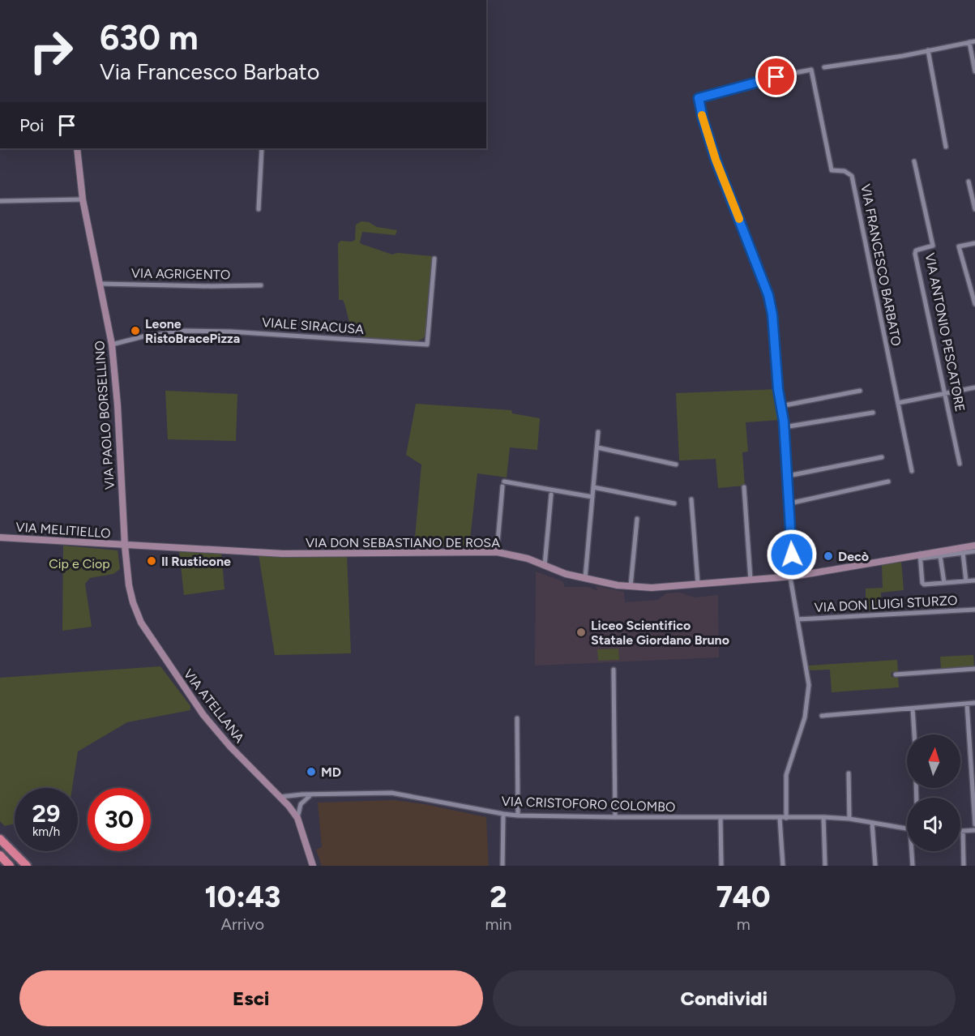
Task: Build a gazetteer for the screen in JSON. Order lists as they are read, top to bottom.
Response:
{
  "streets": {
    "street": [
      "VIA FRANCESCO BARBATO",
      "VIA AGRIGENTO",
      "VIALE SIRACUSA",
      "VIA ANTONIO PESCATORE",
      "VIA PAOLO BORSELLINO",
      "VIA MELITIELLO",
      "VIA DON SEBASTIANO DE ROSA",
      "VIA DON LUIGI STURZO",
      "VIA ATELLANA",
      "VIA CRISTOFORO COLOMBO"
    ]
  },
  "crossings": [
    ["VIA AGRIGENTO", "VIA PAOLO BORSELLINO"],
    ["VIALE SIRACUSA", "VIA PAOLO BORSELLINO"],
    ["VIA PAOLO BORSELLINO", "VIA MELITIELLO"],
    ["VIA PAOLO BORSELLINO", "VIA DON SEBASTIANO DE ROSA"],
    ["VIA PAOLO BORSELLINO", "VIA ATELLANA"],
    ["VIA MELITIELLO", "VIA DON SEBASTIANO DE ROSA"],
    ["VIA MELITIELLO", "VIA ATELLANA"],
    ["VIA DON SEBASTIANO DE ROSA", "VIA ATELLANA"],
    ["VIA ATELLANA", "VIA CRISTOFORO COLOMBO"]
  ],
  "parks": ["Cip e Ciop"],
  "places": [
    "Leone RistoBracePizza",
    "Decò",
    "Il Rusticone",
    "Liceo Scientifico Statale Giordano Bruno",
    "MD"
  ],
  "north": "top",
  "page": {
    "turn": ["630 m", "Via Francesco Barbato"],
    "then": "Poi",
    "speed": "29 km/h",
    "limit": "30",
    "eta": [
      "10:43",
      "Arrivo",
      "2",
      "min",
      "740",
      "m"
    ],
    "buttons": ["Esci", "Condividi"]
  }
}
